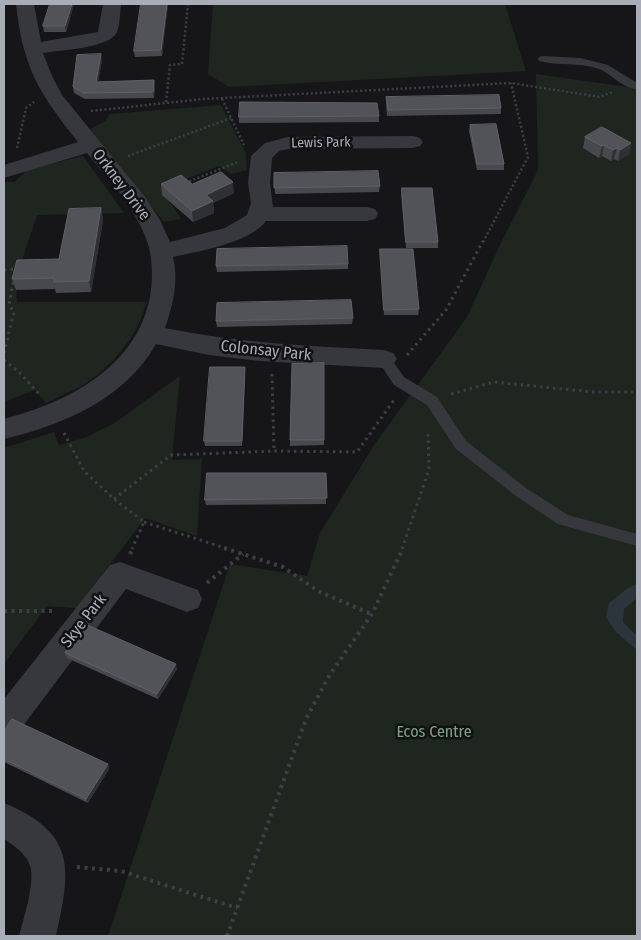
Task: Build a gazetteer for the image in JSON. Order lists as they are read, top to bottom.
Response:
{
  "streets": {
    "street": [
      "Lewis Park",
      "Orkney Drive",
      "Colonsay Park",
      "Skye Park"
    ]
  },
  "crossings": [
    ["Orkney Drive", "Colonsay Park"]
  ],
  "parks": ["Ecos Centre"]
}
